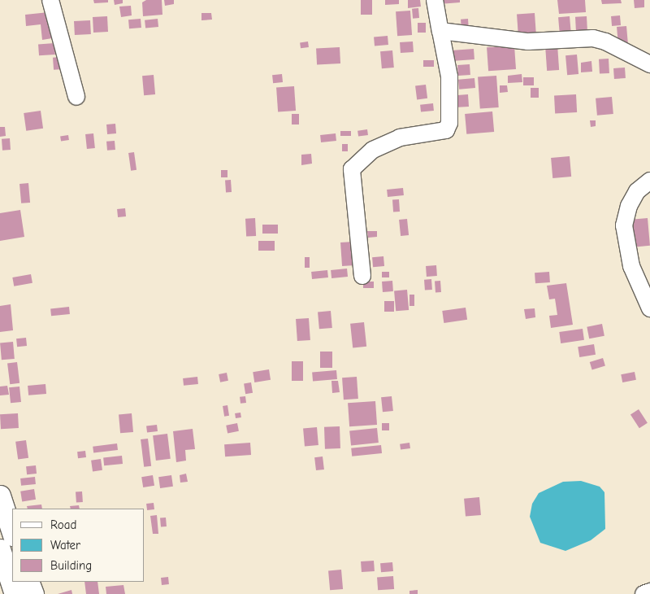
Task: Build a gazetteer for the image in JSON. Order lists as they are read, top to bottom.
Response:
{
  "legend": ["Road", "Water", "Building"]
}
